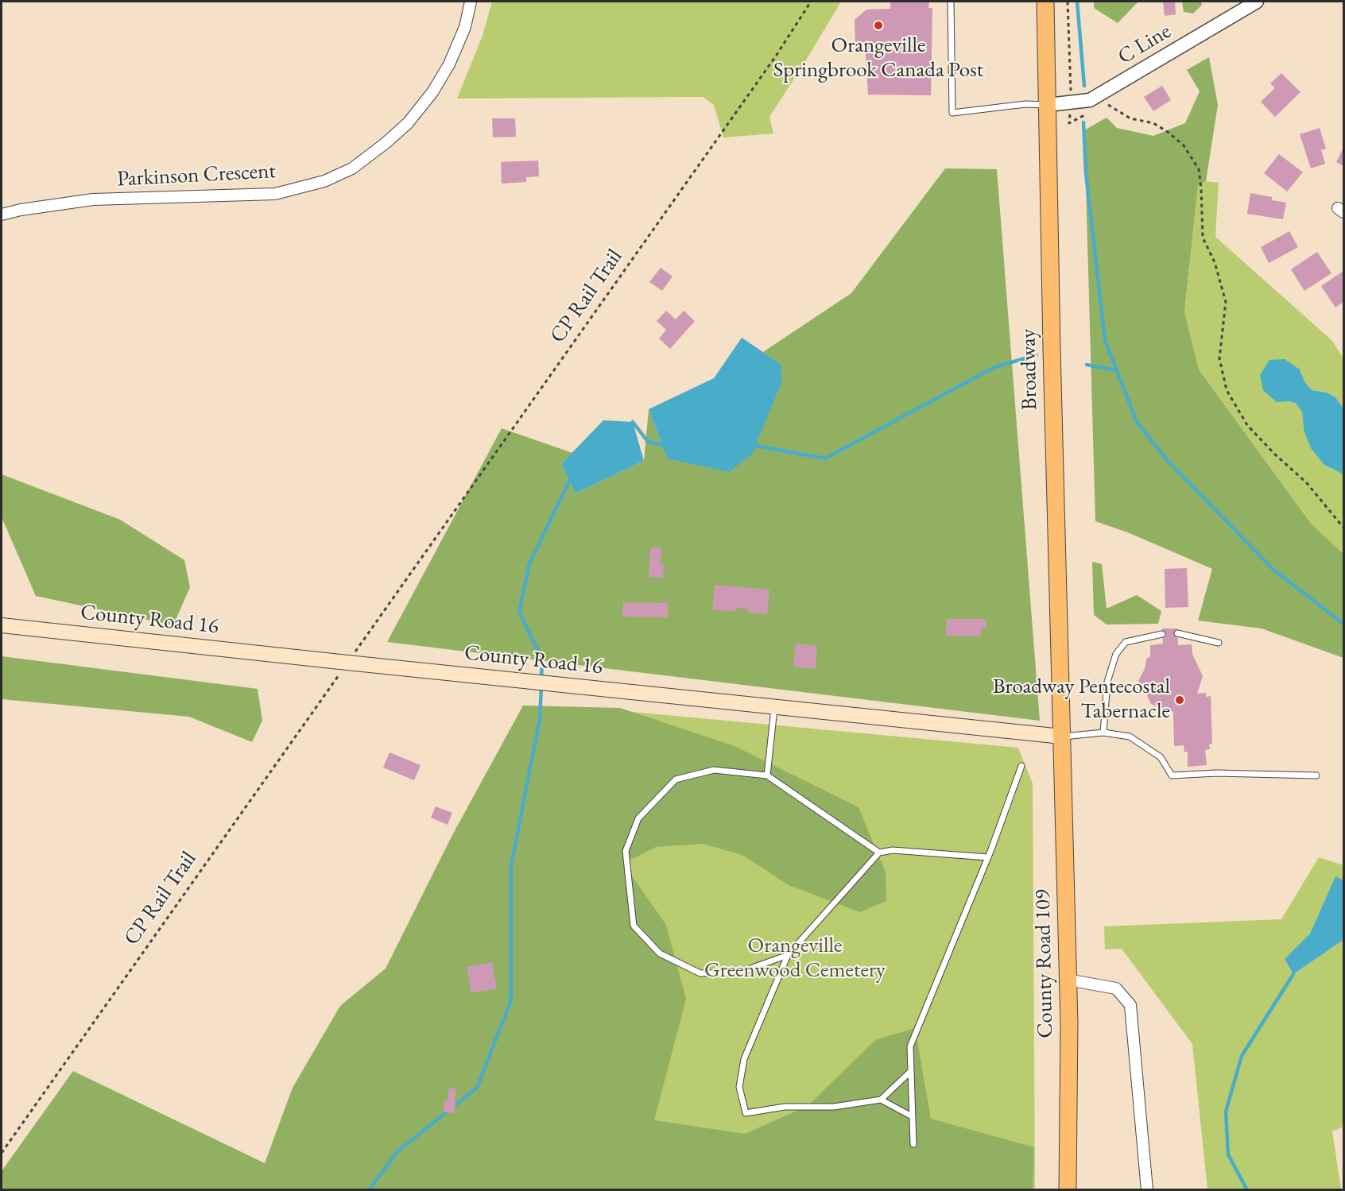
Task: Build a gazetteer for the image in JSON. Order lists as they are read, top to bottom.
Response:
{
  "streets": {
    "main road": ["Broadway", "County Road 16", "County Road 109"],
    "street": ["C Line", "Parkinson Crescent"],
    "path": ["CP Rail Trail"]
  },
  "crossings": [
    ["C Line", "Broadway"],
    ["CP Rail Trail", "County Road 16"],
    ["Broadway", "County Road 16"],
    ["Broadway", "County Road 109"],
    ["County Road 16", "County Road 109"]
  ],
  "parks": ["Orangeville Greenwood Cemetery"],
  "places": ["Orangeville Springbrook Canada Post", "Broadway Pentecostal Tabernacle"]
}
